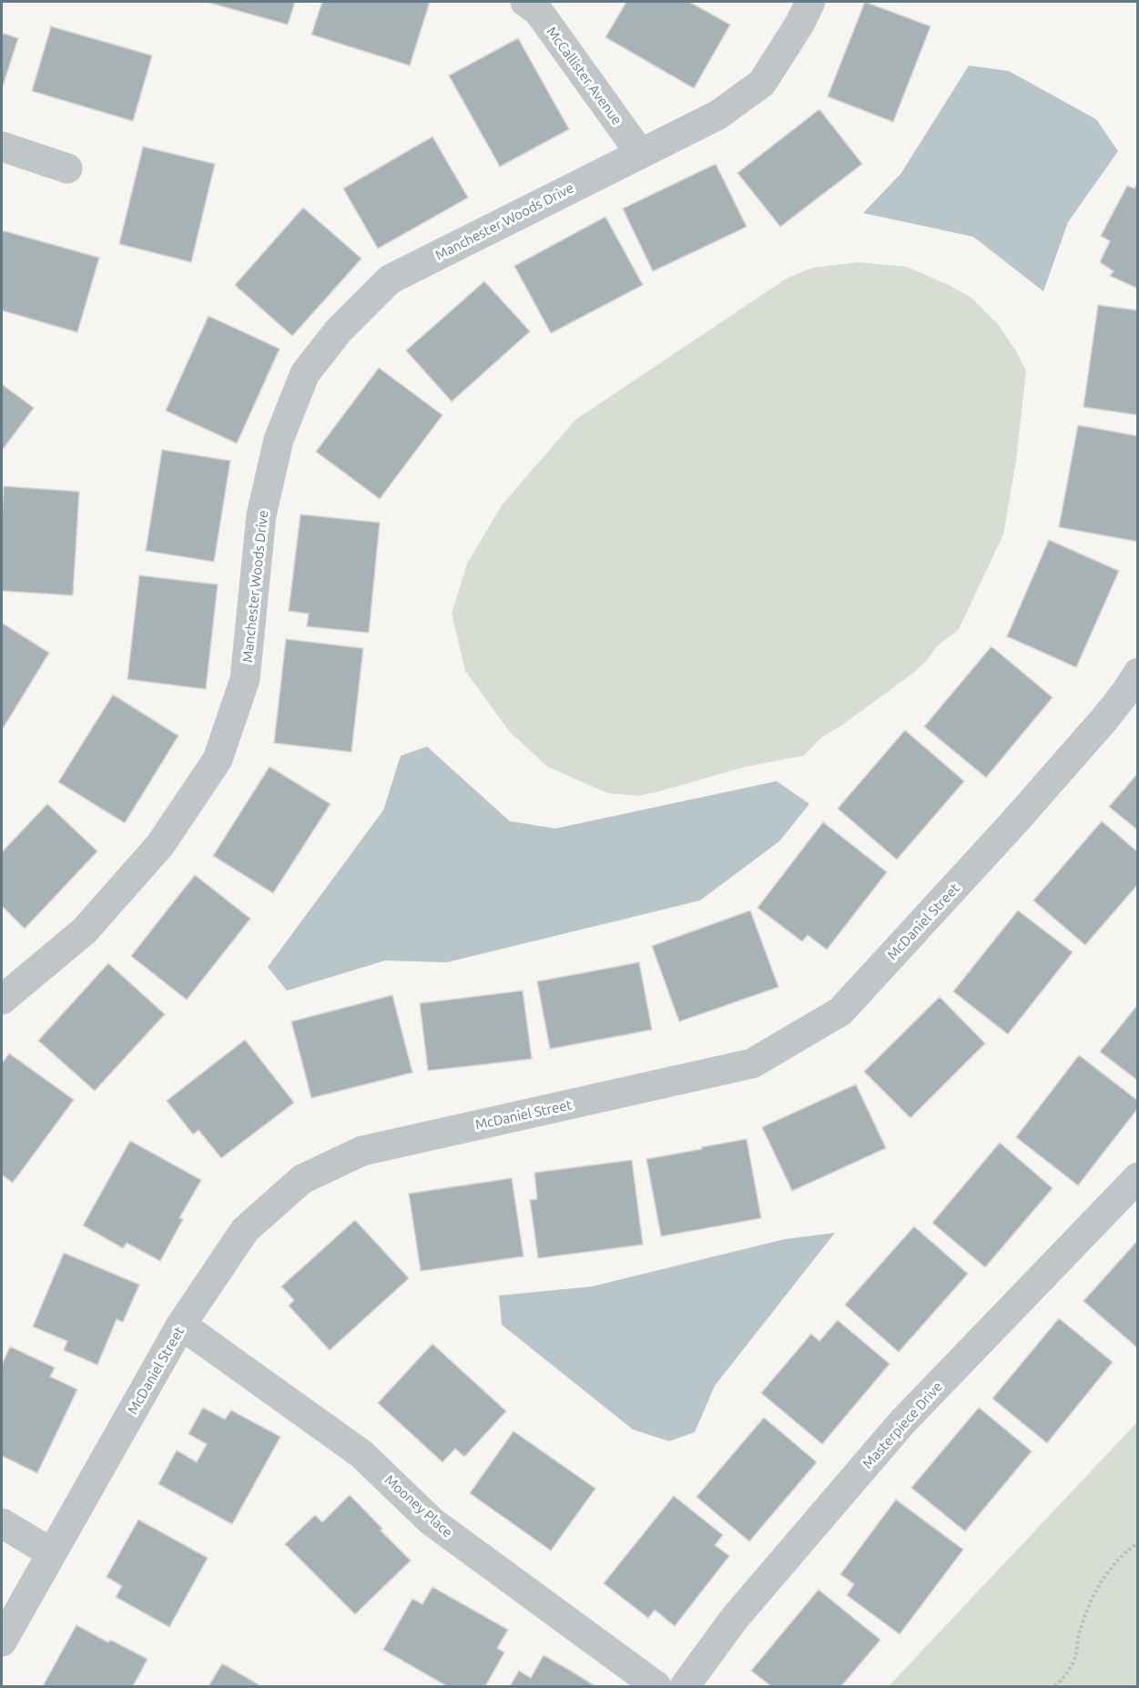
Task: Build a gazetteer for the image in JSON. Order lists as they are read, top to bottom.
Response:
{
  "streets": {
    "street": [
      "McCallister Avenue",
      "Manchester Woods Drive",
      "McDaniel Street",
      "Masterpiece Drive",
      "Mooney Place"
    ]
  },
  "crossings": [
    ["McCallister Avenue", "Manchester Woods Drive"],
    ["McDaniel Street", "Mooney Place"]
  ]
}
